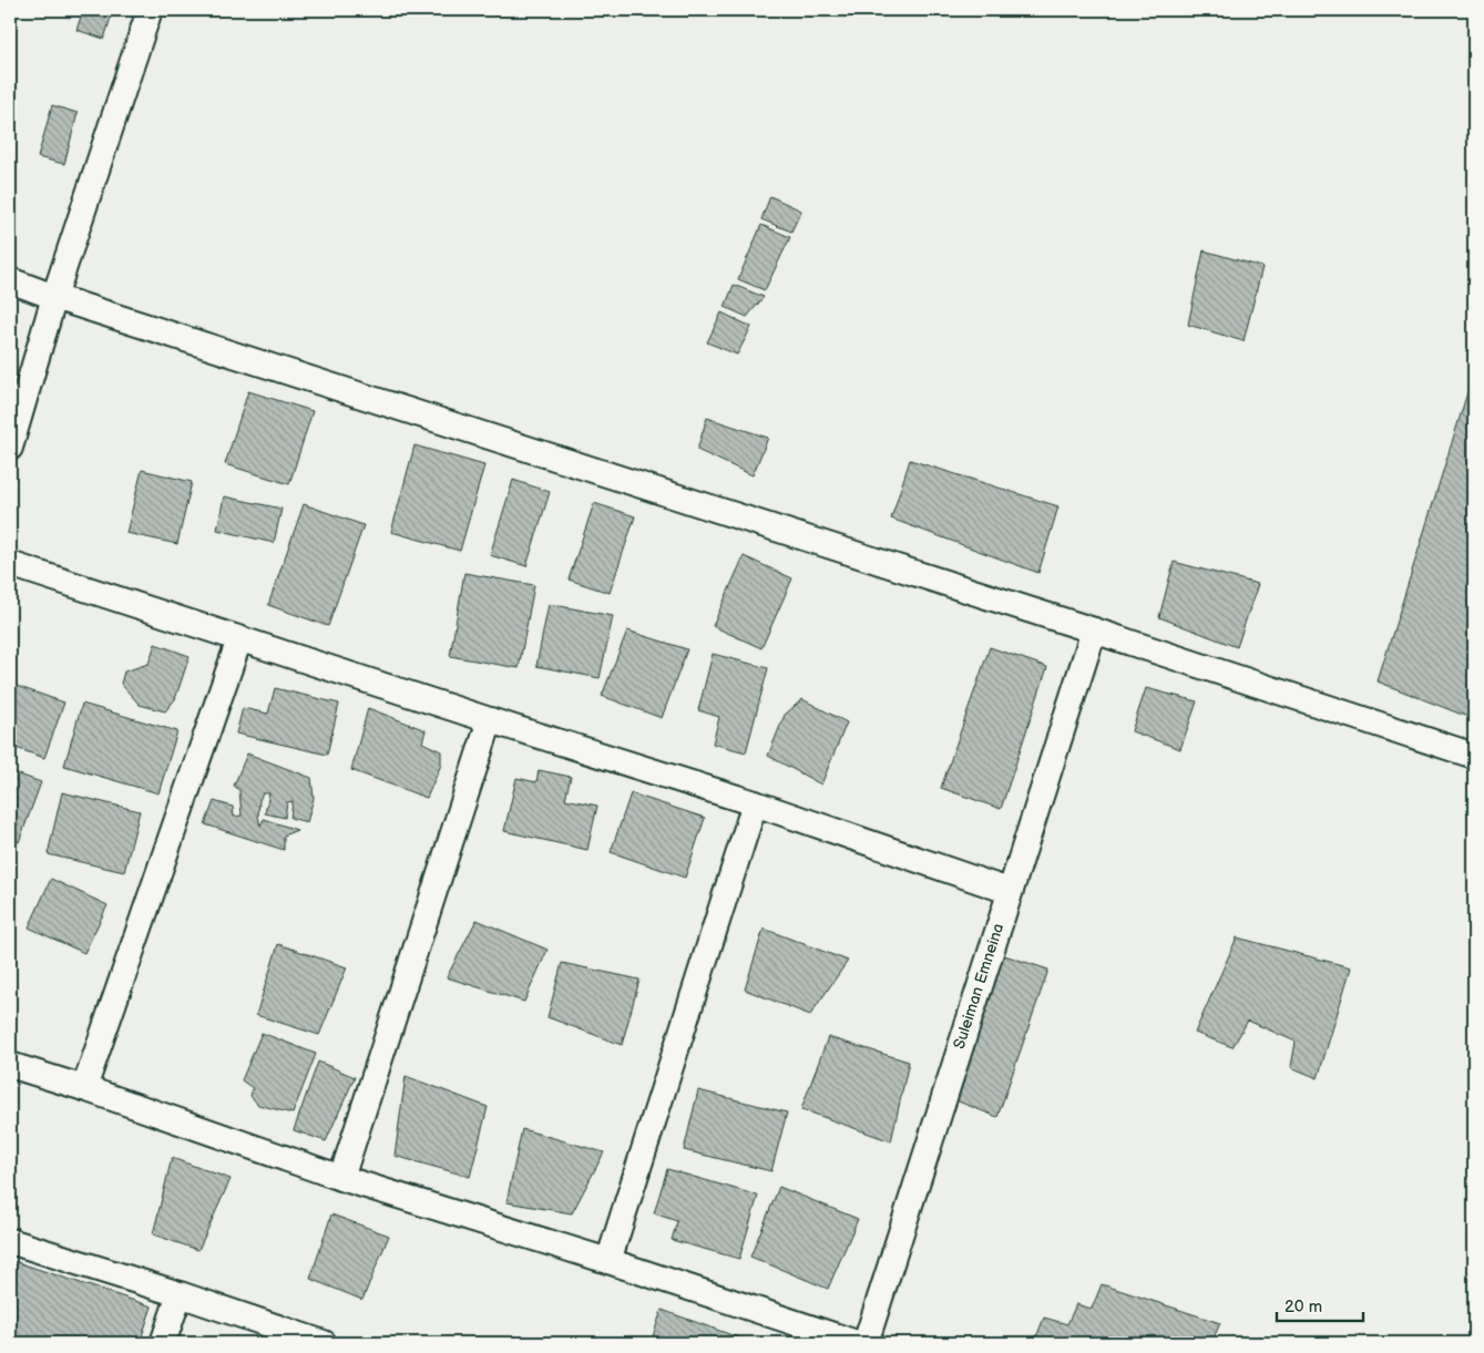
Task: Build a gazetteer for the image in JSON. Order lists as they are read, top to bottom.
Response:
{
  "streets": {
    "street": ["Suleiman Emneina"]
  },
  "scale_bar": "20 m"
}
